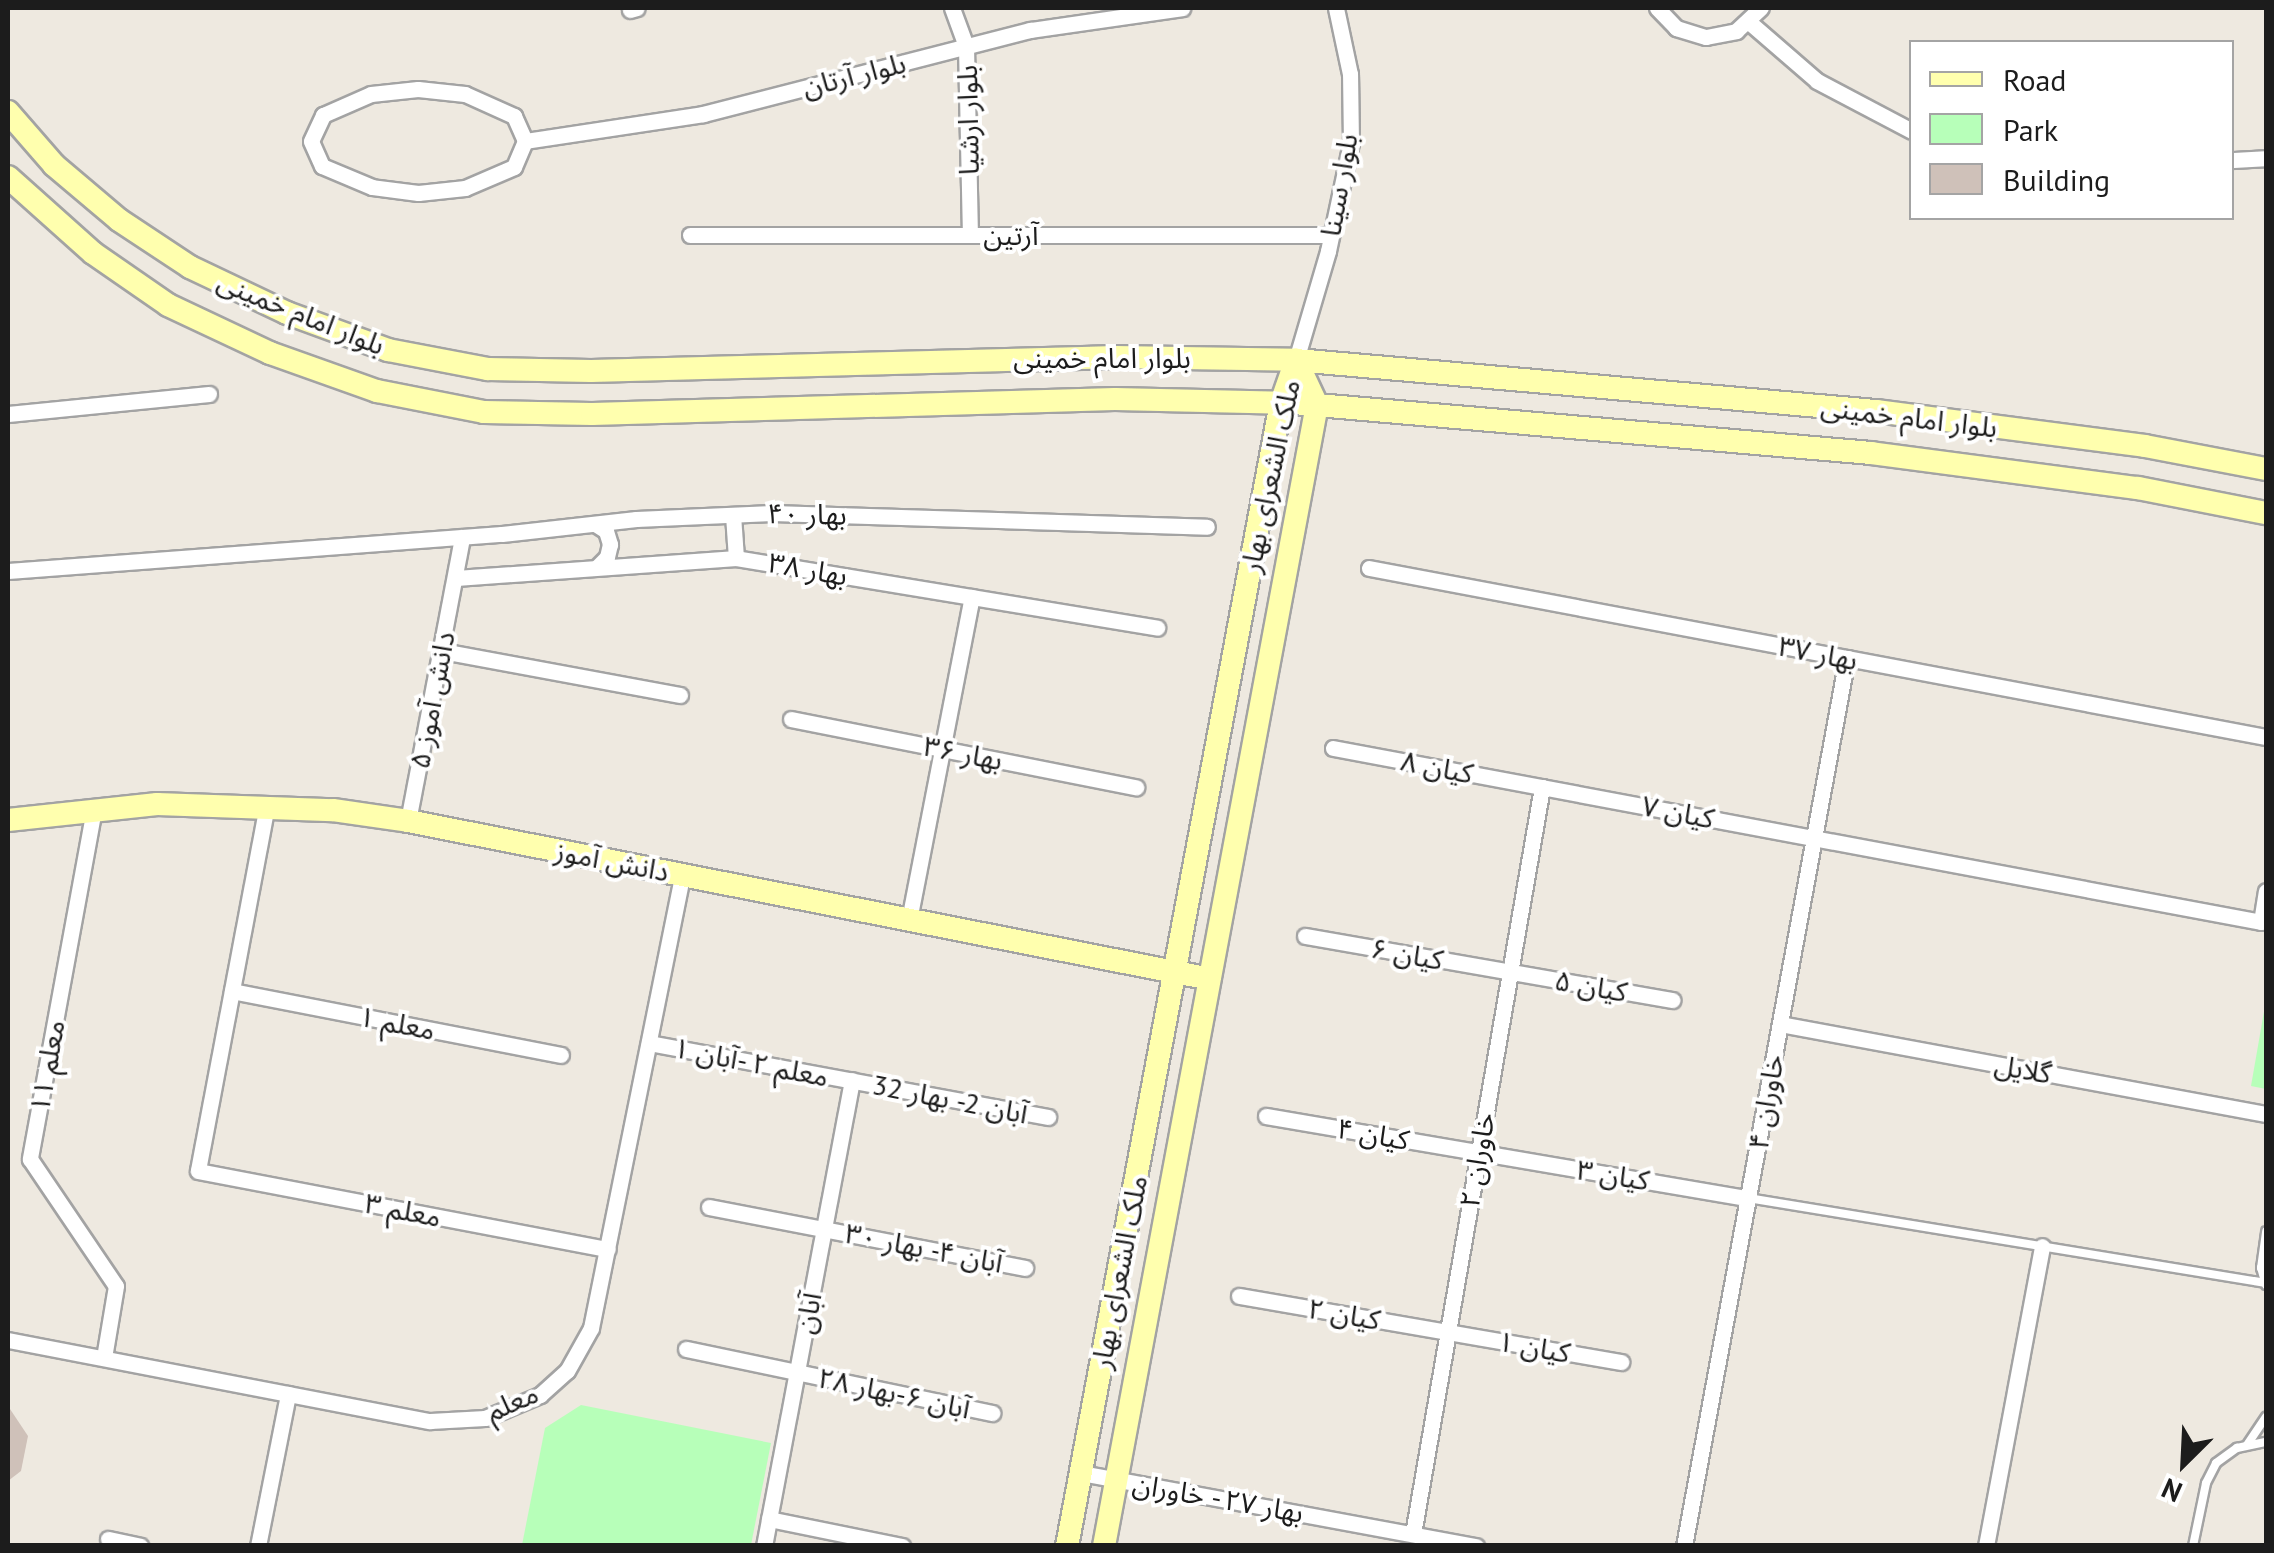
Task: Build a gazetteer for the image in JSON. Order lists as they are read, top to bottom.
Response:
{
  "streets": {
    "street": [
      "بلوار آرتان",
      "بلوار ارشیا",
      "بلوار سینا",
      "آرتین",
      "بلوار امام خمینی",
      "ملک الشعرای بهار",
      "بهار ۴۰",
      "بهار ۳۸",
      "بهار ۳۷",
      "دانش آموز ۵",
      "بهار ۳۶",
      "کیان ۸",
      "کیان ۷",
      "دانش آموز",
      "کیان ۶",
      "کیان ۵",
      "معلم ۱",
      "معلم ۲ -آبان ۱",
      "معلم ۱۱",
      "گلایل",
      "آبان 2- بهار 32",
      "خاوران ۴",
      "کیان ۴",
      "خاوران ۲",
      "کیان ۳",
      "معلم ۳",
      "آبان ۴- بهار ۳۰",
      "آبان",
      "کیان ۲",
      "کیان ۱",
      "آبان ۶-بهار ۲۸",
      "معلم",
      "بهار ۲۷ - خاوران"
    ]
  },
  "crossings": [
    ["بلوار آرتان", "بلوار ارشیا"],
    ["بلوار ارشیا", "آرتین"],
    ["بلوار سینا", "آرتین"],
    ["بلوار سینا", "بلوار امام خمینی"],
    ["بلوار سینا", "ملک الشعرای بهار"],
    ["بلوار امام خمینی", "ملک الشعرای بهار"],
    ["ملک الشعرای بهار", "دانش آموز"],
    ["ملک الشعرای بهار", "بهار ۲۷ - خاوران"],
    ["بهار ۴۰", "دانش آموز ۵"],
    ["بهار ۳۸", "دانش آموز ۵"],
    ["بهار ۳۷", "خاوران ۴"],
    ["دانش آموز ۵", "دانش آموز"],
    ["کیان ۸", "کیان ۷"],
    ["کیان ۸", "خاوران ۲"],
    ["کیان ۷", "خاوران ۴"],
    ["کیان ۷", "خاوران ۲"],
    ["دانش آموز", "معلم ۱۱"],
    ["دانش آموز", "معلم"],
    ["کیان ۶", "کیان ۵"],
    ["کیان ۶", "خاوران ۲"],
    ["کیان ۵", "خاوران ۲"],
    ["معلم ۱", "معلم ۳"],
    ["معلم ۲ -آبان ۱", "آبان 2- بهار 32"],
    ["معلم ۲ -آبان ۱", "آبان"],
    ["معلم ۲ -آبان ۱", "معلم"],
    ["معلم ۱۱", "معلم"],
    ["گلایل", "خاوران ۴"],
    ["آبان 2- بهار 32", "آبان"],
    ["خاوران ۴", "کیان ۳"],
    ["کیان ۴", "خاوران ۲"],
    ["کیان ۴", "کیان ۳"],
    ["خاوران ۲", "کیان ۳"],
    ["خاوران ۲", "کیان ۲"],
    ["خاوران ۲", "کیان ۱"],
    ["خاوران ۲", "بهار ۲۷ - خاوران"],
    ["معلم ۳", "معلم"],
    ["آبان ۴- بهار ۳۰", "آبان"],
    ["آبان", "آبان ۶-بهار ۲۸"],
    ["کیان ۲", "کیان ۱"]
  ],
  "legend": ["Road", "Park", "Building"],
  "north": "bottom left"
}
